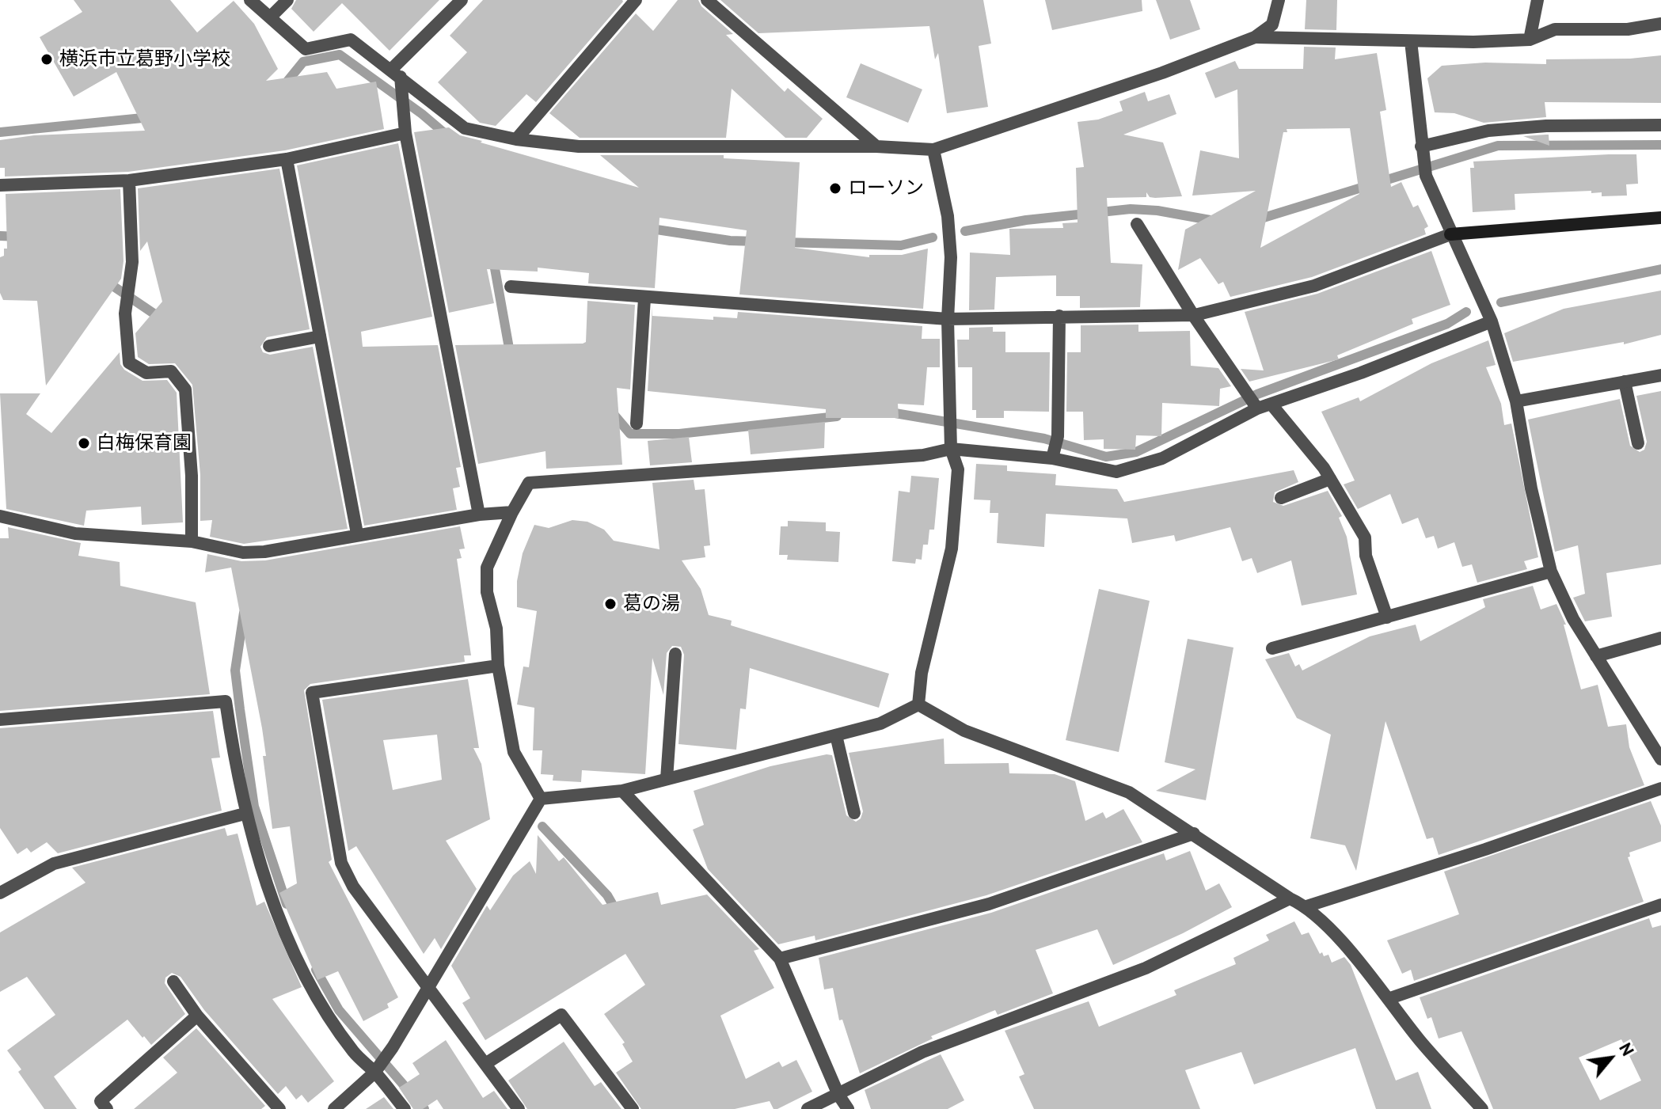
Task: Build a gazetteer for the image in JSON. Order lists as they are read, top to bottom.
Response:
{
  "places": [
    "横浜市立葛野小学校",
    "ローソン",
    "白梅保育園",
    "葛の湯"
  ],
  "north": "top right"
}
